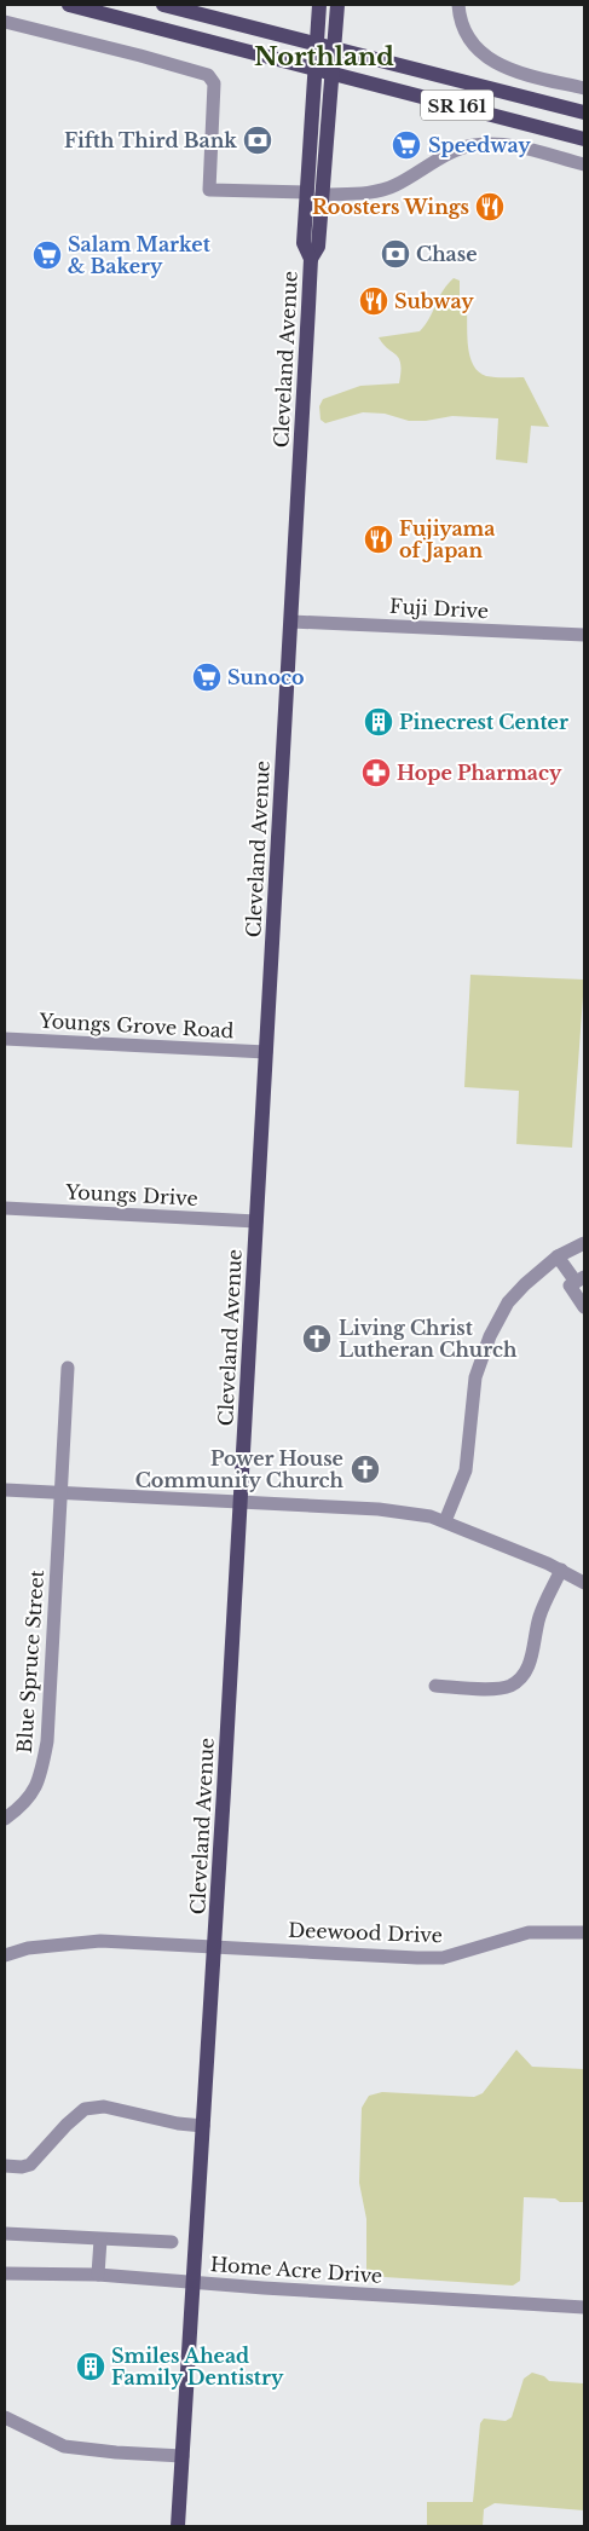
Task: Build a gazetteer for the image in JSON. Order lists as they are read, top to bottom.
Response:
{
  "streets": {
    "main road": ["SR 161", "Cleveland Avenue"],
    "street": [
      "Fuji Drive",
      "Youngs Grove Road",
      "Youngs Drive",
      "Blue Spruce Street",
      "Deewood Drive",
      "Home Acre Drive"
    ]
  },
  "crossings": [
    ["SR 161", "Cleveland Avenue"],
    ["Cleveland Avenue", "Fuji Drive"],
    ["Cleveland Avenue", "Youngs Grove Road"],
    ["Cleveland Avenue", "Youngs Drive"],
    ["Cleveland Avenue", "Deewood Drive"],
    ["Cleveland Avenue", "Home Acre Drive"]
  ],
  "districts": ["Northland"],
  "places": {
    "bank": ["Fifth Third Bank", "Chase"],
    "supermarket": ["Speedway", "Salam Market & Bakery", "Sunoco"],
    "restaurant": ["Roosters Wings", "Subway", "Fujiyama of Japan"],
    "building": ["Pinecrest Center", "Smiles Ahead Family Dentistry"],
    "pharmacy": ["Hope Pharmacy"],
    "church": ["Living Christ Lutheran Church", "Power House Community Church"]
  }
}
